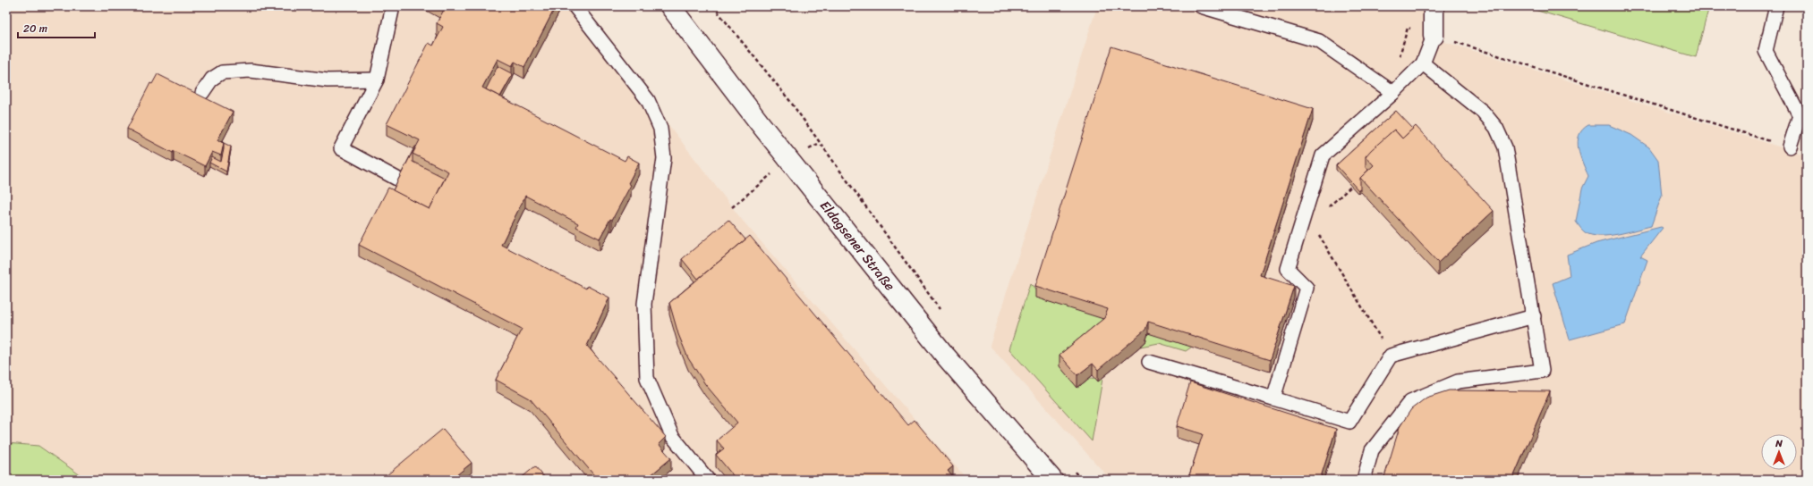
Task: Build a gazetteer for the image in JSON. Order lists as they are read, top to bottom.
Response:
{
  "streets": {
    "main road": ["Eldagsener Straße"]
  },
  "scale_bar": "20 m",
  "north": "top"
}
